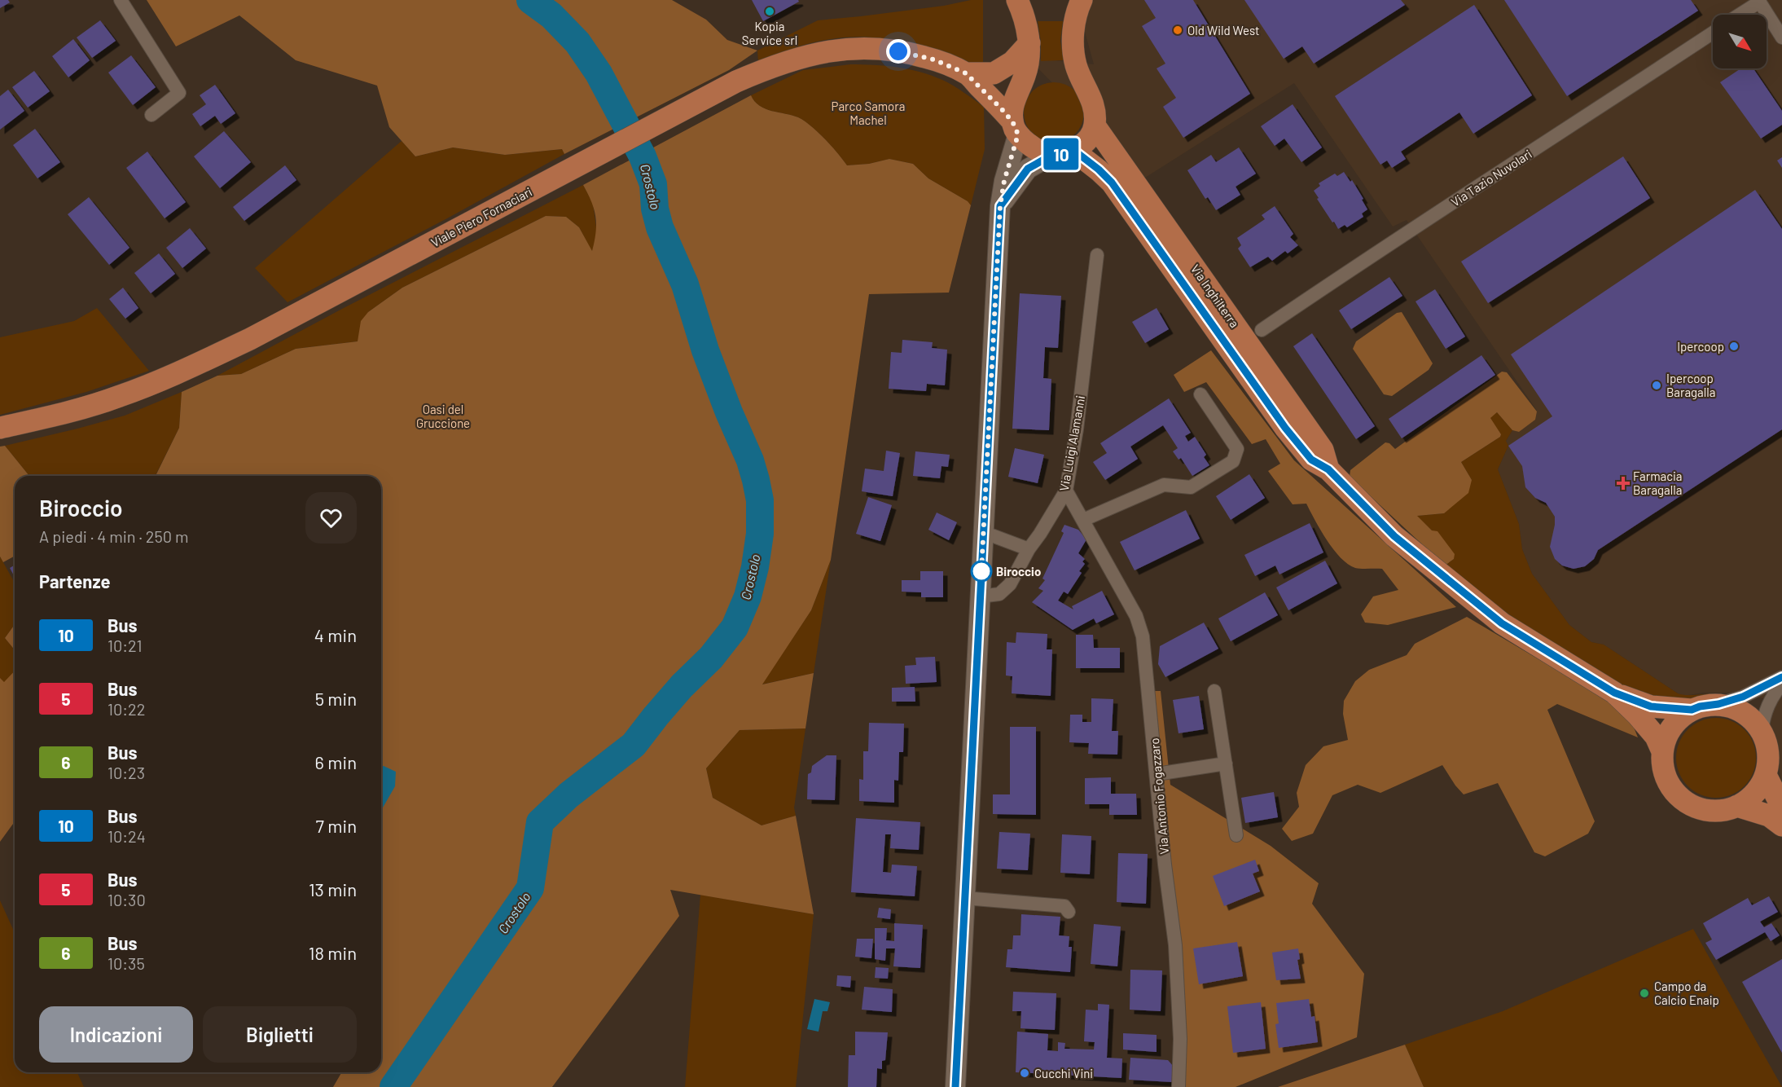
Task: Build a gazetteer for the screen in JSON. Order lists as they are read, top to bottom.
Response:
{
  "streets": {
    "main road": ["Viale Piero Fornaciari", "Via Inghilterra"],
    "street": ["Via Tazio Nuvolari", "Via Luigi Alamanni", "Via Antonio Fogazzaro"]
  },
  "crossings": [
    ["Via Luigi Alamanni", "Via Antonio Fogazzaro"]
  ],
  "water": ["Crostolo"],
  "parks": ["Parco Samora Machel", "Oasi del Gruccione"],
  "places": {
    "other": [
      "Kopia Service srl",
      "Old Wild West",
      "Ipercoop",
      "Ipercoop Baragalla",
      "Biroccio",
      "Campo da Calcio Enaip",
      "Cucchi Vini"
    ],
    "health": ["Farmacia Baragalla"]
  },
  "lines": ["bus line 10"],
  "north": "bottom right",
  "page": {
    "on_map": "10",
    "heading": [
      ["Biroccio", "A piedi · 4 min · 250 m"],
      "Partenze"
    ],
    "list": [
      {
        "mark": "10",
        "name": "Bus",
        "note": "10:21",
        "value": "4 min"
      },
      {
        "mark": "5",
        "name": "Bus",
        "note": "10:22",
        "value": "5 min"
      },
      {
        "mark": "6",
        "name": "Bus",
        "note": "10:23",
        "value": "6 min"
      },
      {
        "mark": "10",
        "name": "Bus",
        "note": "10:24",
        "value": "7 min"
      },
      {
        "mark": "5",
        "name": "Bus",
        "note": "10:30",
        "value": "13 min"
      },
      {
        "mark": "6",
        "name": "Bus",
        "note": "10:35",
        "value": "18 min"
      }
    ],
    "buttons": ["Indicazioni", "Biglietti"]
  }
}
